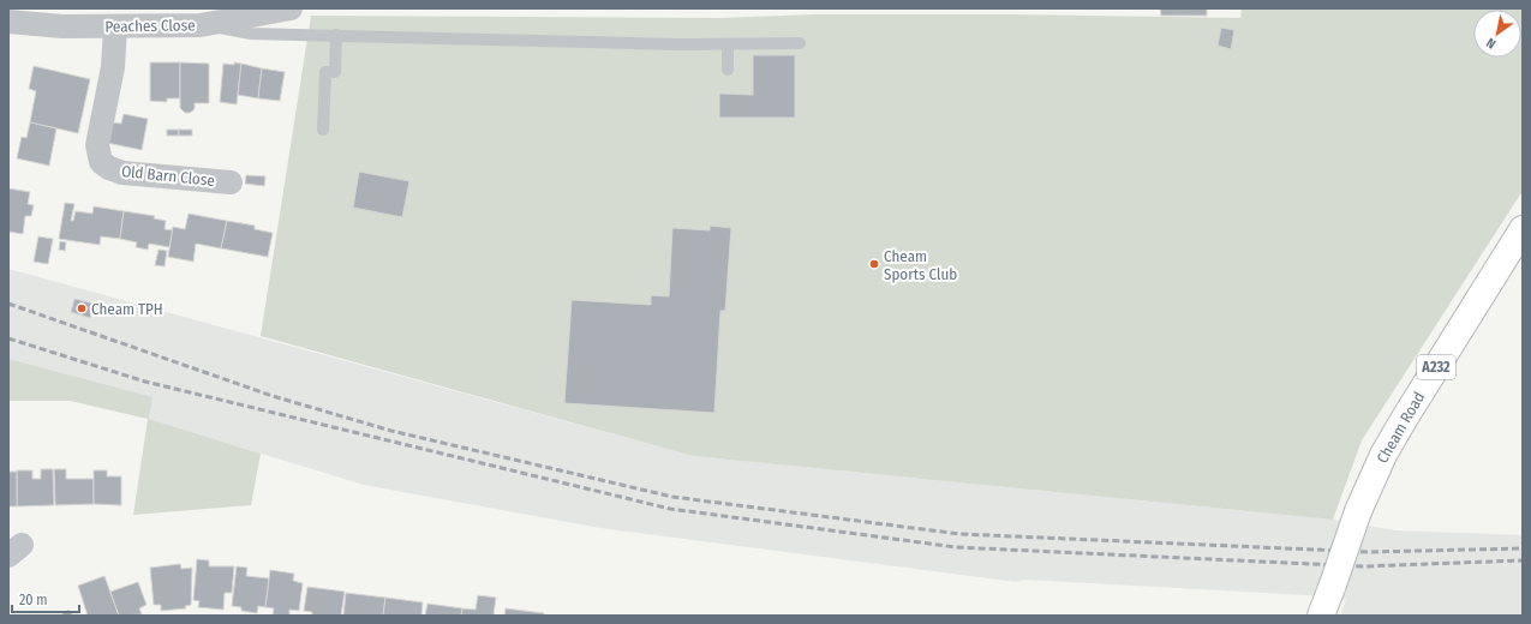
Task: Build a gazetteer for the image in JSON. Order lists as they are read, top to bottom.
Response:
{
  "streets": {
    "highway": ["A232", "Cheam Road"],
    "street": ["Peaches Close", "Old Barn Close"]
  },
  "crossings": [
    ["Peaches Close", "Old Barn Close"]
  ],
  "places": ["Cheam Sports Club", "Cheam TPH"],
  "scale_bar": "20 m",
  "north": "bottom left"
}
